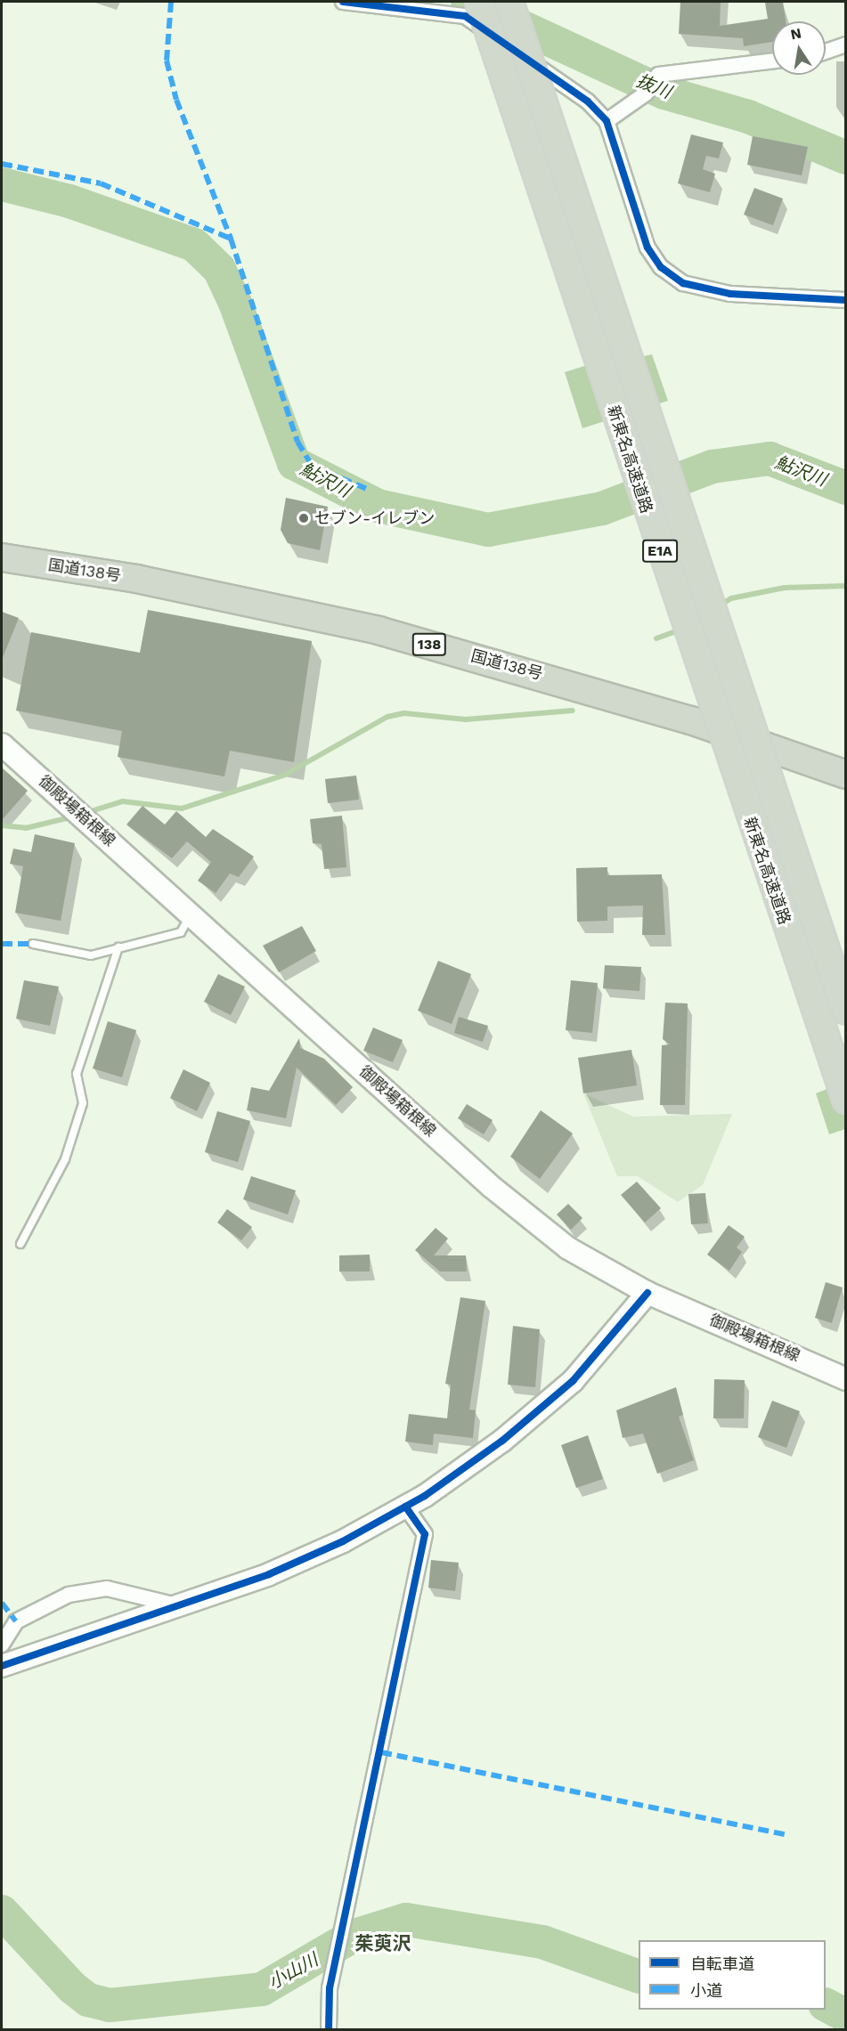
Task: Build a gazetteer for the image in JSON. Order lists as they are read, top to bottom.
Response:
{
  "streets": {
    "highway": [
      "新東名高速道路",
      "E1A",
      "国道138号",
      "138"
    ],
    "main road": ["御殿場箱根線"]
  },
  "districts": ["茱萸沢"],
  "water": ["抜川", "鮎沢川", "小山川"],
  "places": ["セブン-イレブン"],
  "legend": ["自転車道", "小道"],
  "north": "top"
}
